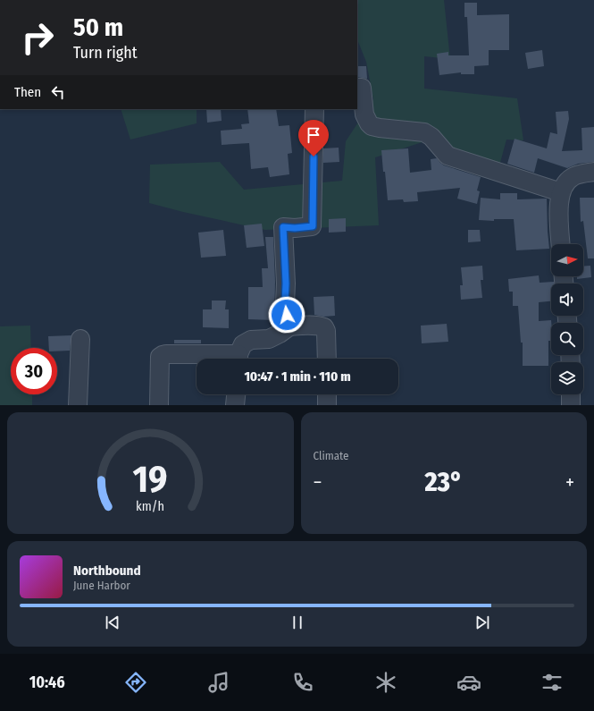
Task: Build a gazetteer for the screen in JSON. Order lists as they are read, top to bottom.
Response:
{
  "north": "right",
  "page": {
    "turn": ["50 m", "Turn right"],
    "then": "Then",
    "limit": "30",
    "trip": "10:47 · 1 min · 110 m",
    "tile": "Climate",
    "heat": ["−", "23°", "+"],
    "song": ["Northbound", "June Harbor"],
    "tabs": "10:46",
    "gauge": ["19", "km/h"]
  }
}
